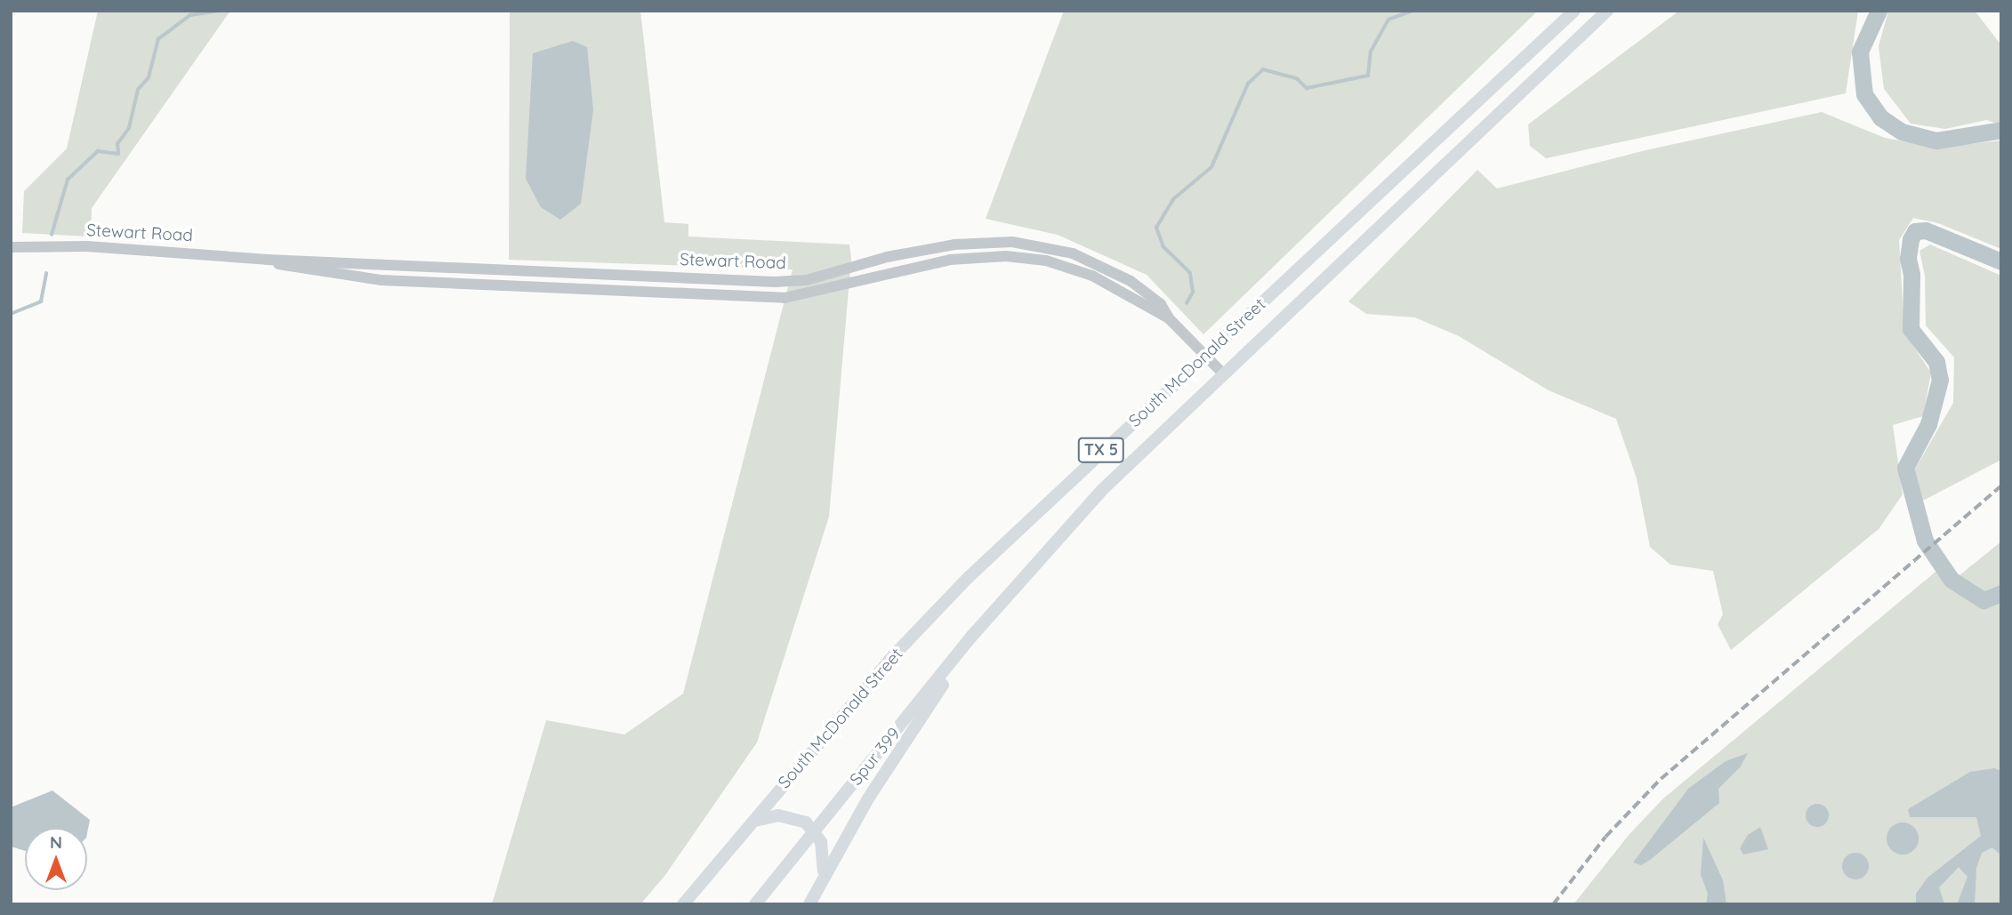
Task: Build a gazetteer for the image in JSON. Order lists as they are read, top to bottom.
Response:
{
  "streets": {
    "main road": ["South McDonald Street", "TX 5", "Spur 399"],
    "street": ["Stewart Road"]
  },
  "crossings": [
    ["Stewart Road", "South McDonald Street"],
    ["South McDonald Street", "TX 5"],
    ["South McDonald Street", "Spur 399"],
    ["TX 5", "Spur 399"]
  ],
  "north": "top"
}
